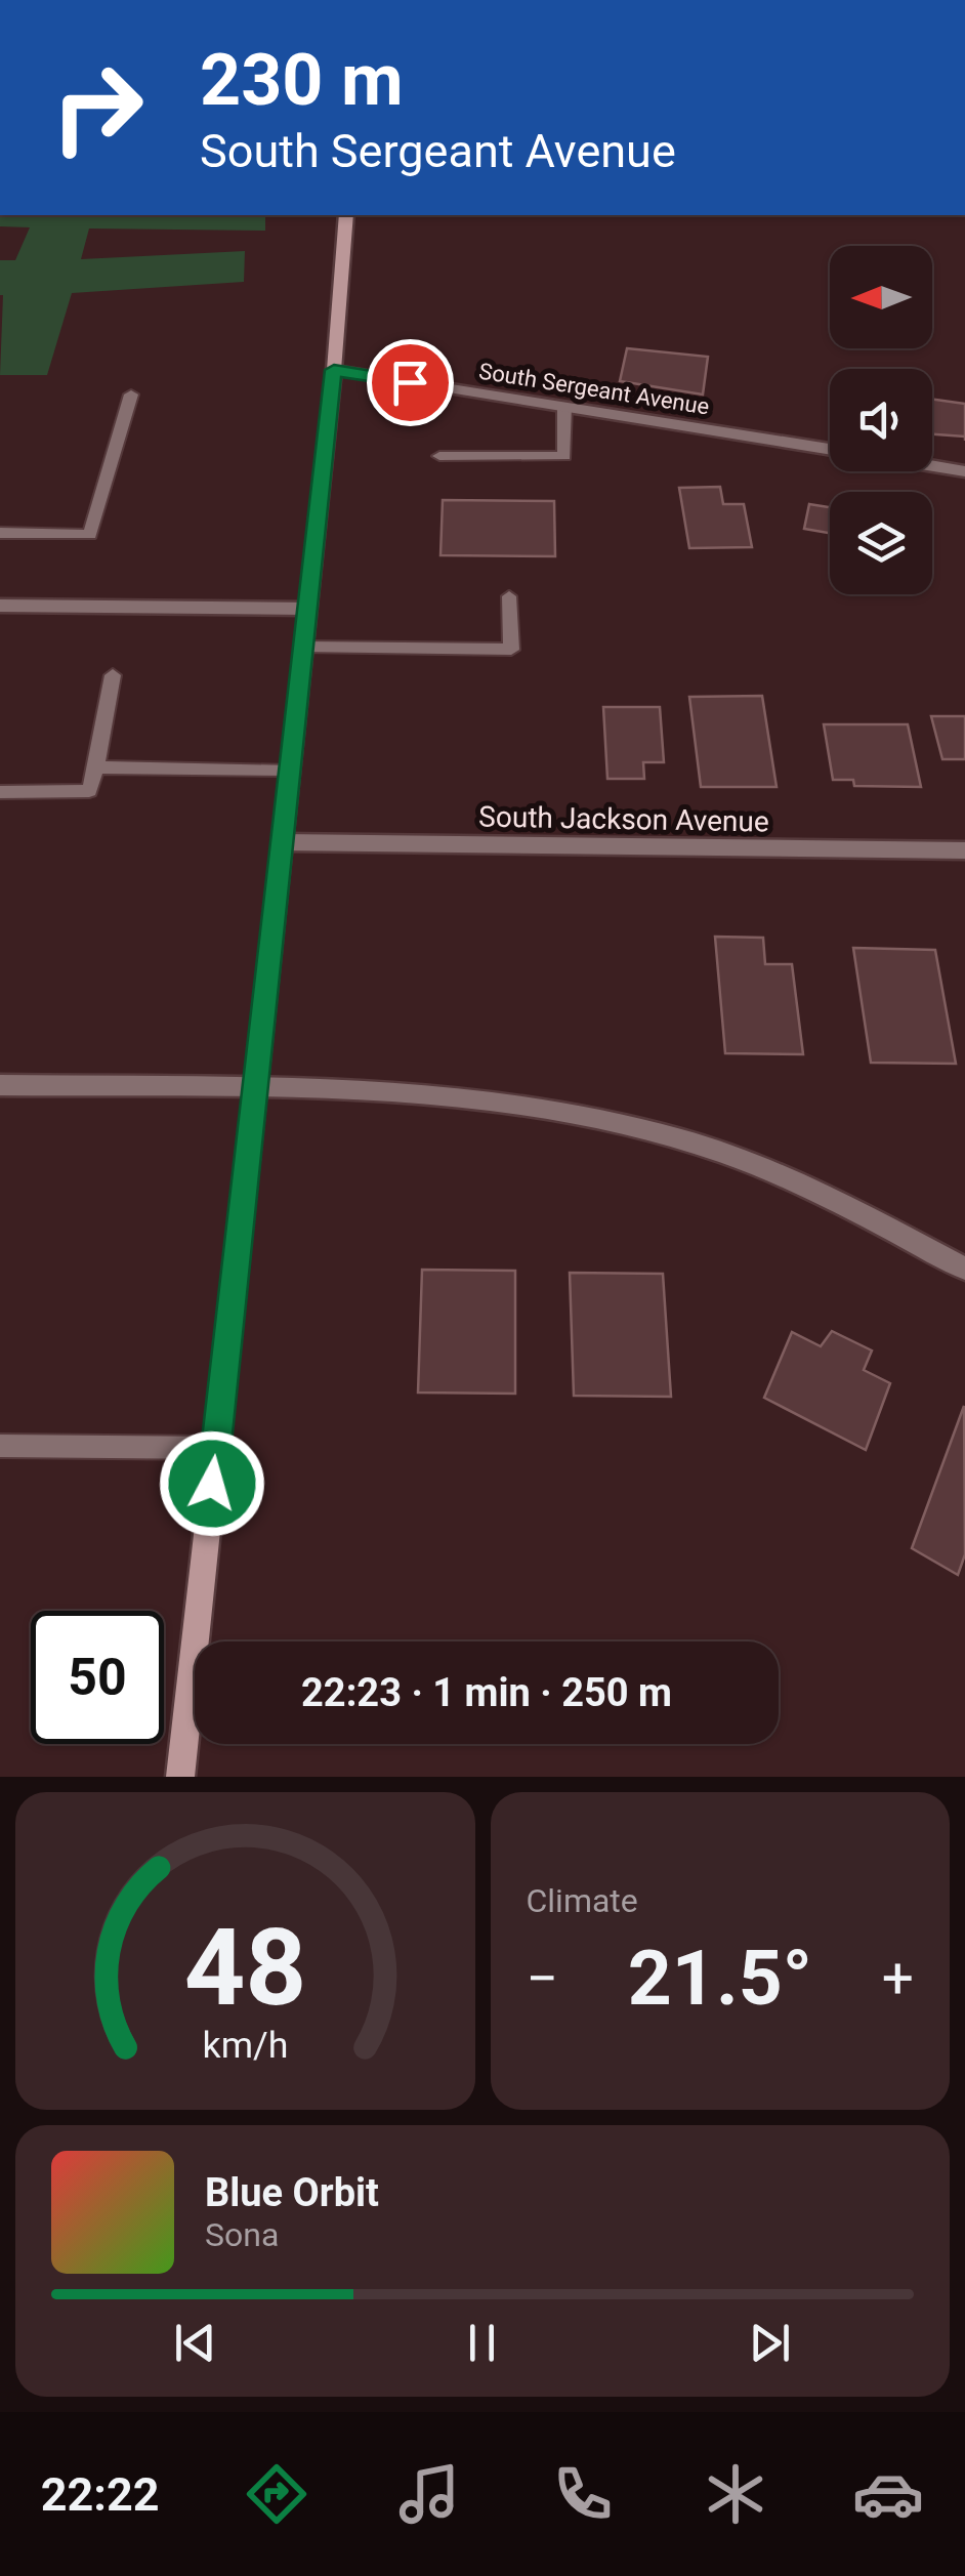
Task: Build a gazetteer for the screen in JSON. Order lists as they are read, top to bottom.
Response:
{
  "streets": {
    "street": ["South Sergeant Avenue", "South Jackson Avenue"]
  },
  "north": "left",
  "page": {
    "turn": ["230 m", "South Sergeant Avenue"],
    "limit": "50",
    "trip": "22:23 · 1 min · 250 m",
    "tile": "Climate",
    "heat": ["−", "21.5°", "+"],
    "song": ["Blue Orbit", "Sona"],
    "tabs": "22:22",
    "gauge": ["48", "km/h"]
  }
}
